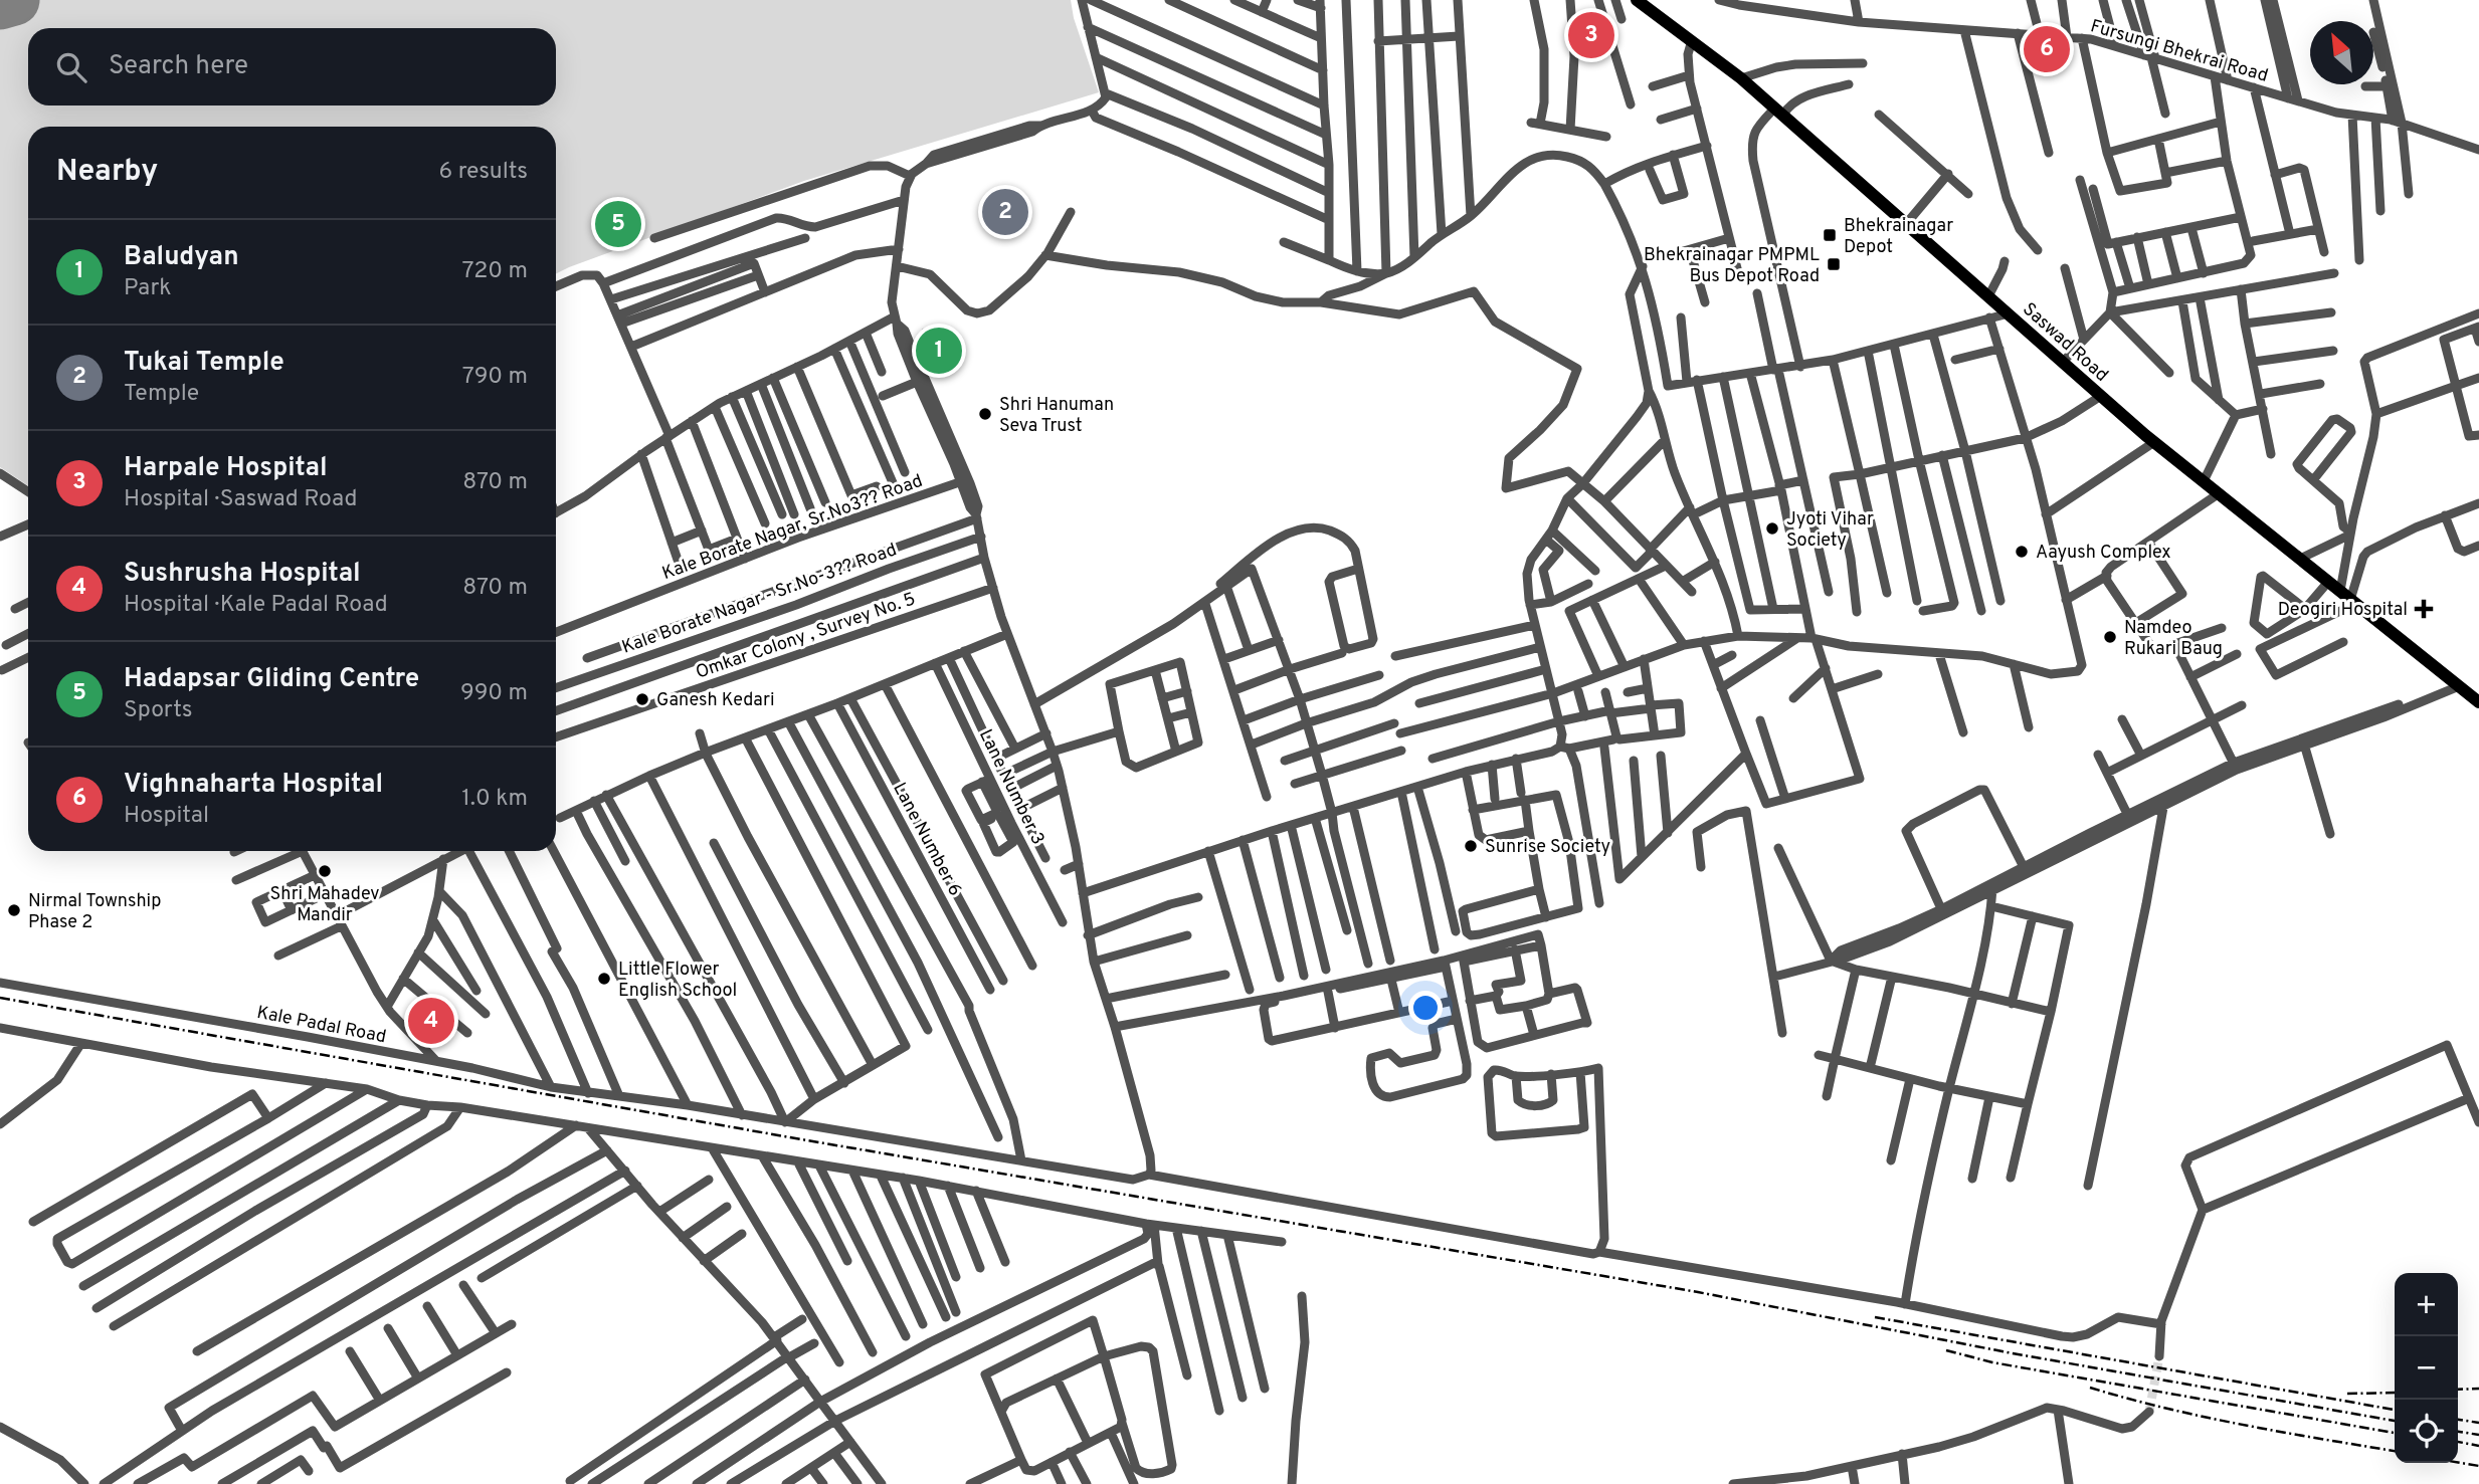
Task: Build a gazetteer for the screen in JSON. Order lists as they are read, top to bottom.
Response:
{
  "streets": {
    "highway": ["Saswad Road"],
    "street": [
      "Fursungi Bhekrai Road",
      "Kale Borate Nagar, Sr.No3?? Road",
      "Kale Borate Nagar - Sr.No-3?? Road",
      "Omkar Colony , Survey No. 5",
      "Lane Number 3",
      "Lane Number 6",
      "Kale Padal Road"
    ]
  },
  "places": {
    "transit": ["Bhekrainagar Depot", "Bhekrainagar PMPML Bus Depot Road"],
    "other": [
      "Shri Hanuman Seva Trust",
      "Jyoti Vihar Society",
      "Aayush Complex",
      "Namdeo Rukari Baug",
      "Ganesh Kedari",
      "Sunrise Society",
      "Shri Mahadev Mandir",
      "Nirmal Township Phase 2",
      "Little Flower English School"
    ],
    "health": ["Deogiri Hospital"]
  },
  "north": "top left",
  "page": {
    "pins": [
      "3",
      "6",
      "2",
      "5",
      "1",
      "4"
    ],
    "search": "Search here",
    "heading": ["Nearby", "6 results"],
    "list": [
      {
        "mark": "1",
        "name": "Baludyan",
        "note": "Park",
        "value": "720 m"
      },
      {
        "mark": "2",
        "name": "Tukai Temple",
        "note": "Temple",
        "value": "790 m"
      },
      {
        "mark": "3",
        "name": "Harpale Hospital",
        "note": "Hospital · Saswad Road",
        "value": "870 m"
      },
      {
        "mark": "4",
        "name": "Sushrusha Hospital",
        "note": "Hospital · Kale Padal Road",
        "value": "870 m"
      },
      {
        "mark": "5",
        "name": "Hadapsar Gliding Centre",
        "note": "Sports",
        "value": "990 m"
      },
      {
        "mark": "6",
        "name": "Vighnaharta Hospital",
        "note": "Hospital",
        "value": "1.0 km"
      }
    ],
    "map_buttons": ["+", "−"]
  }
}
